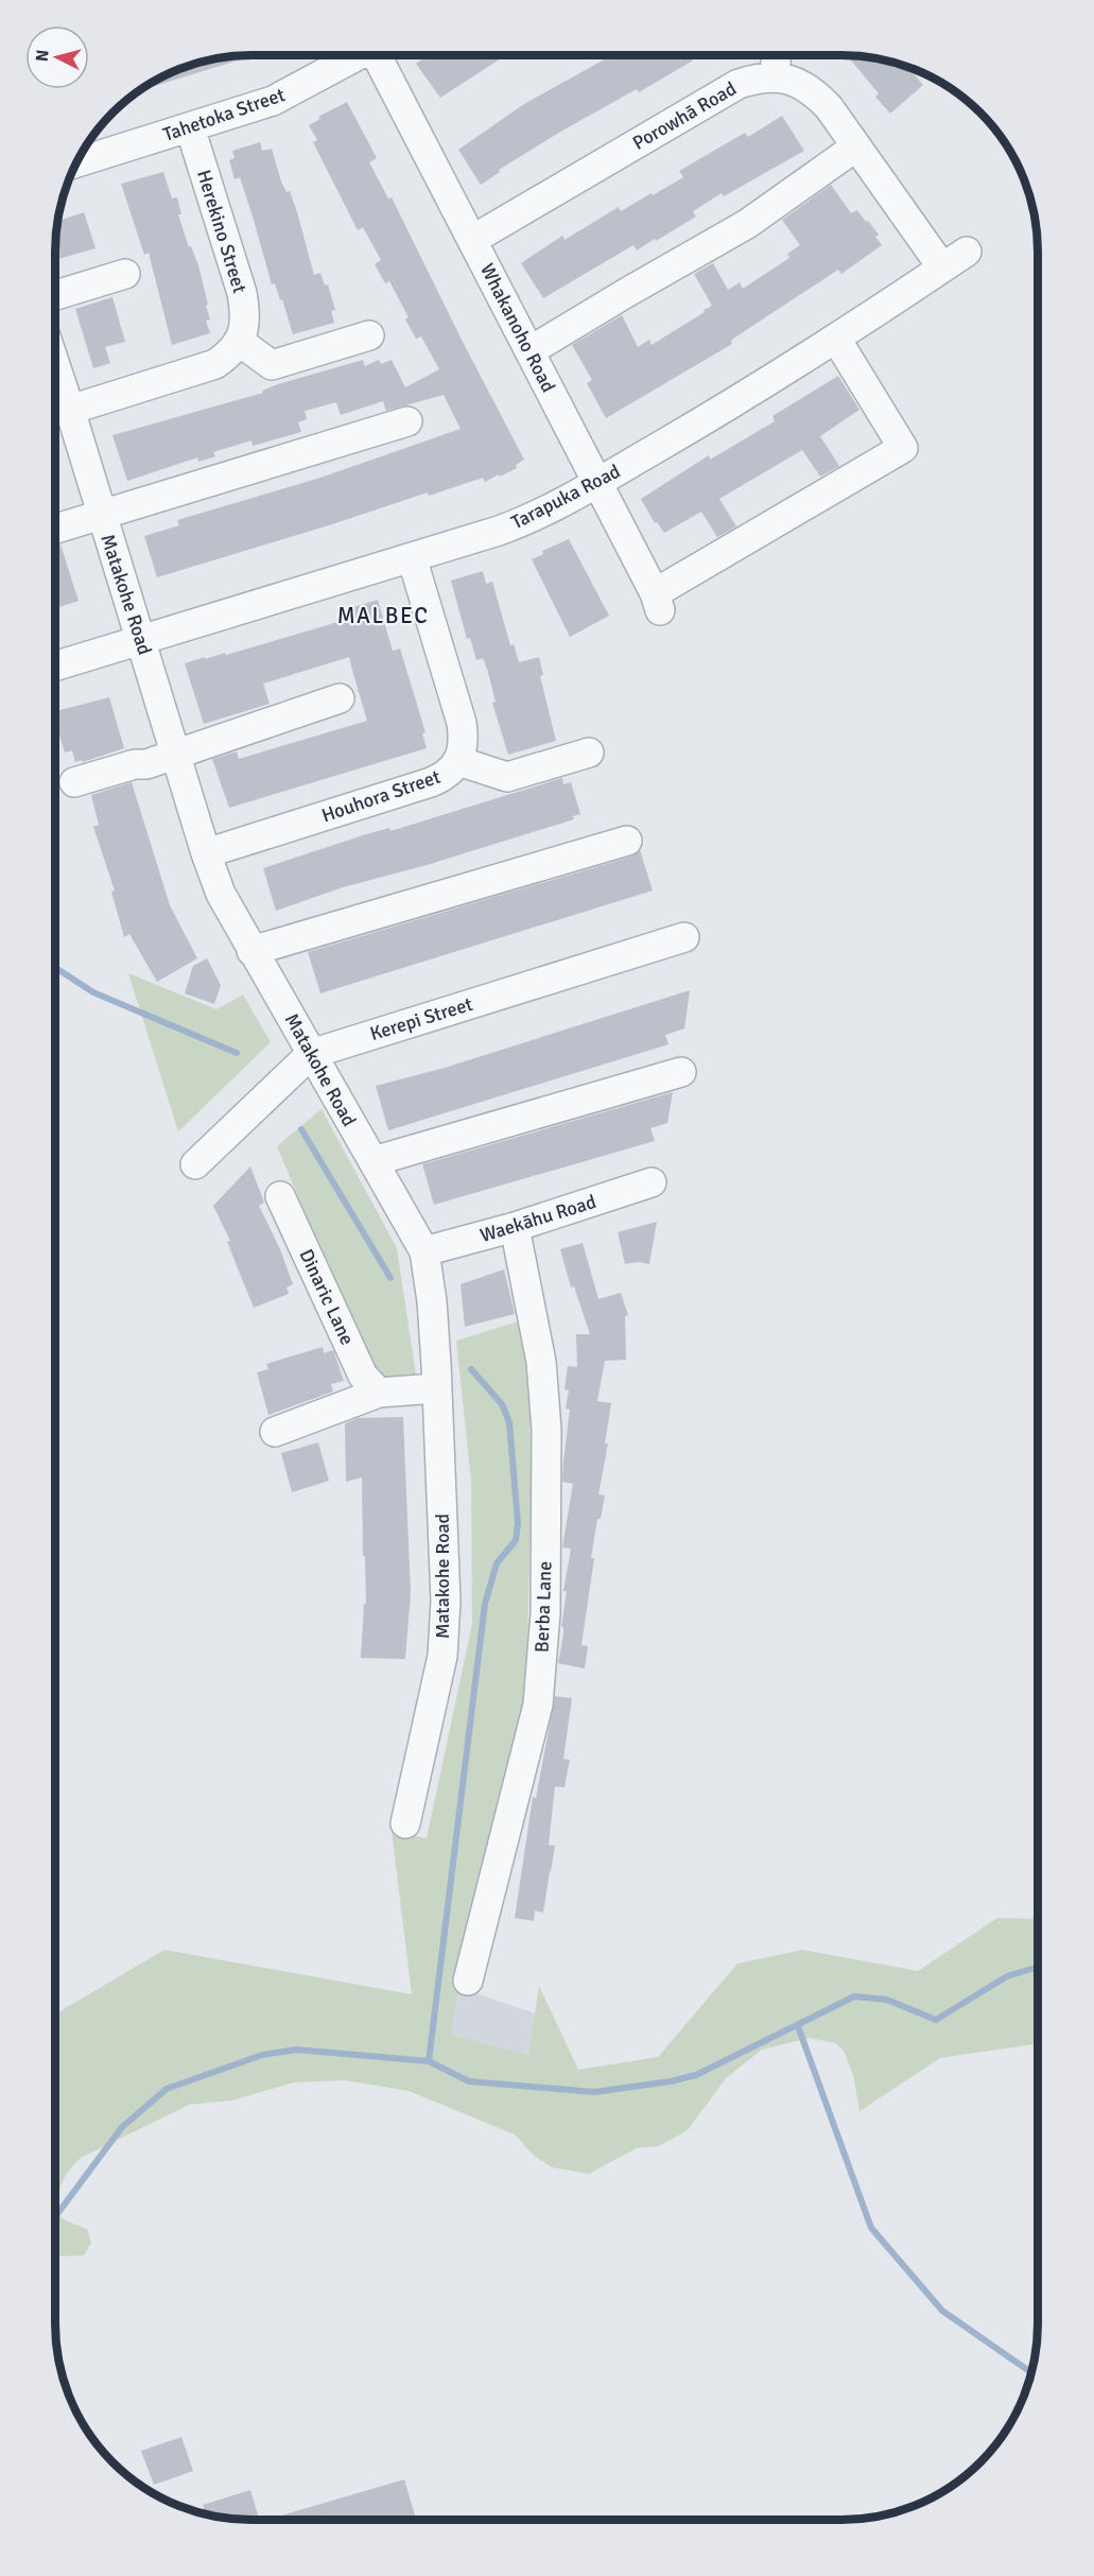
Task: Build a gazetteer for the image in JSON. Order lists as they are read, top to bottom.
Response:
{
  "streets": {
    "street": [
      "Tahetoka Street",
      "Porowhā Road",
      "Herekino Street",
      "Whakanoho Road",
      "Tarapuka Road",
      "Matakohe Road",
      "Houhora Street",
      "Kerepi Street",
      "Waekāhu Road",
      "Dinaric Lane",
      "Berba Lane"
    ]
  },
  "crossings": [
    ["Tahetoka Street", "Herekino Street"],
    ["Porowhā Road", "Whakanoho Road"],
    ["Porowhā Road", "Tarapuka Road"],
    ["Whakanoho Road", "Tarapuka Road"],
    ["Tarapuka Road", "Matakohe Road"],
    ["Tarapuka Road", "Houhora Street"],
    ["Matakohe Road", "Houhora Street"],
    ["Matakohe Road", "Kerepi Street"],
    ["Matakohe Road", "Waekāhu Road"],
    ["Waekāhu Road", "Berba Lane"]
  ],
  "districts": ["MALBEC"],
  "north": "left"
}
